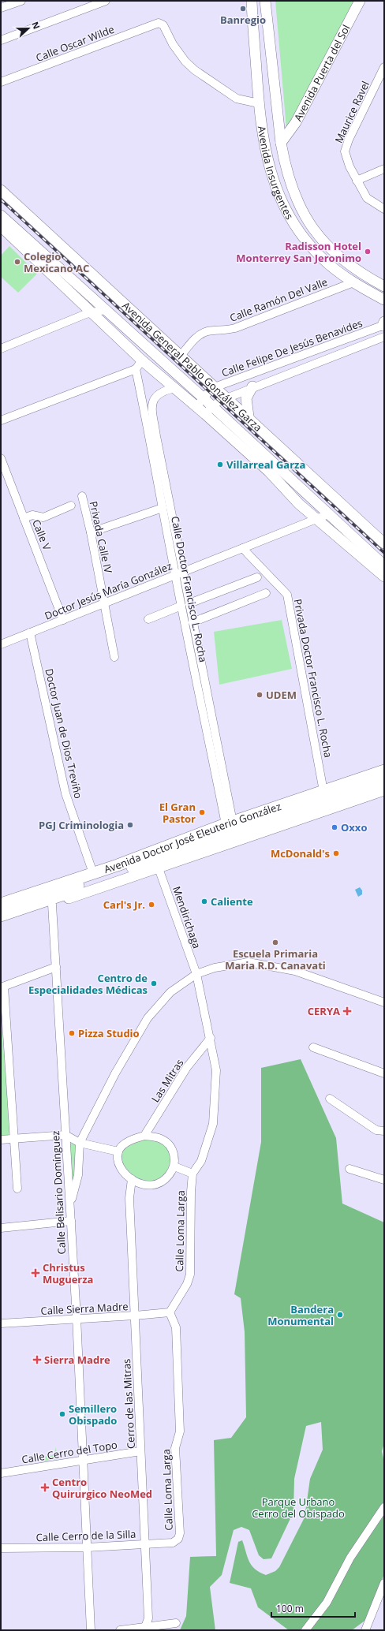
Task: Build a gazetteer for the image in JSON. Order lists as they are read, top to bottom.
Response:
{
  "streets": {
    "highway": ["Avenida Doctor José Eleuterio González"],
    "main road": ["Avenida Puerta del Sol", "Avenida Insurgentes", "Avenida General Pablo González Garza"],
    "street": [
      "Calle Oscar Wilde",
      "Maurice Ravel",
      "Calle Ramón Del Valle",
      "Calle Felipe De Jesús Benavides",
      "Calle V",
      "Privada Calle IV",
      "Calle Doctor Francisco L. Rocha",
      "Doctor Jesús María González",
      "Privada Doctor Francisco L. Rocha",
      "Doctor Juan de Dios Treviño",
      "Mendirichaga",
      "Las Mitras",
      "Calle Belisario Domínguez",
      "Calle Loma Larga",
      "Calle Sierra Madre",
      "Cerro de las Mitras",
      "Calle Cerro del Topo",
      "Calle Cerro de la Silla"
    ]
  },
  "crossings": [
    ["Calle Oscar Wilde", "Avenida Insurgentes"],
    ["Avenida Puerta del Sol", "Avenida Insurgentes"],
    ["Avenida Insurgentes", "Calle Ramón Del Valle"],
    ["Calle Ramón Del Valle", "Avenida General Pablo González Garza"],
    ["Calle Felipe De Jesús Benavides", "Avenida General Pablo González Garza"],
    ["Avenida General Pablo González Garza", "Doctor Jesús María González"],
    ["Calle V", "Doctor Jesús María González"],
    ["Privada Calle IV", "Doctor Jesús María González"],
    ["Calle Doctor Francisco L. Rocha", "Doctor Jesús María González"],
    ["Calle Doctor Francisco L. Rocha", "Avenida Doctor José Eleuterio González"],
    ["Doctor Jesús María González", "Privada Doctor Francisco L. Rocha"],
    ["Doctor Jesús María González", "Doctor Juan de Dios Treviño"],
    ["Privada Doctor Francisco L. Rocha", "Avenida Doctor José Eleuterio González"],
    ["Doctor Juan de Dios Treviño", "Avenida Doctor José Eleuterio González"],
    ["Avenida Doctor José Eleuterio González", "Mendirichaga"],
    ["Mendirichaga", "Calle Loma Larga"],
    ["Las Mitras", "Calle Loma Larga"],
    ["Las Mitras", "Cerro de las Mitras"],
    ["Calle Belisario Domínguez", "Calle Sierra Madre"],
    ["Calle Belisario Domínguez", "Calle Cerro del Topo"],
    ["Calle Belisario Domínguez", "Calle Cerro de la Silla"],
    ["Calle Loma Larga", "Calle Sierra Madre"],
    ["Calle Loma Larga", "Calle Cerro de la Silla"],
    ["Calle Sierra Madre", "Cerro de las Mitras"],
    ["Cerro de las Mitras", "Calle Cerro del Topo"],
    ["Cerro de las Mitras", "Calle Cerro de la Silla"]
  ],
  "parks": ["Parque Urbano Cerro del Obispado"],
  "places": {
    "other": [
      "Banregio",
      "Radisson Hotel Monterrey San Jeronimo",
      "Colegio Mexicano AC",
      "Villarreal Garza",
      "UDEM",
      "El Gran Pastor",
      "PGJ Criminologia",
      "Oxxo",
      "McDonald's",
      "Caliente",
      "Carl's Jr.",
      "Escuela Primaria Maria R.D. Canavati",
      "Centro de Especialidades Médicas",
      "Pizza Studio",
      "Bandera Monumental",
      "Semillero Obispado"
    ],
    "health": [
      "CERYA",
      "Christus Muguerza",
      "Sierra Madre",
      "Centro Quirurgico NeoMed"
    ]
  },
  "scale_bar": "100 m",
  "north": "right"
}
